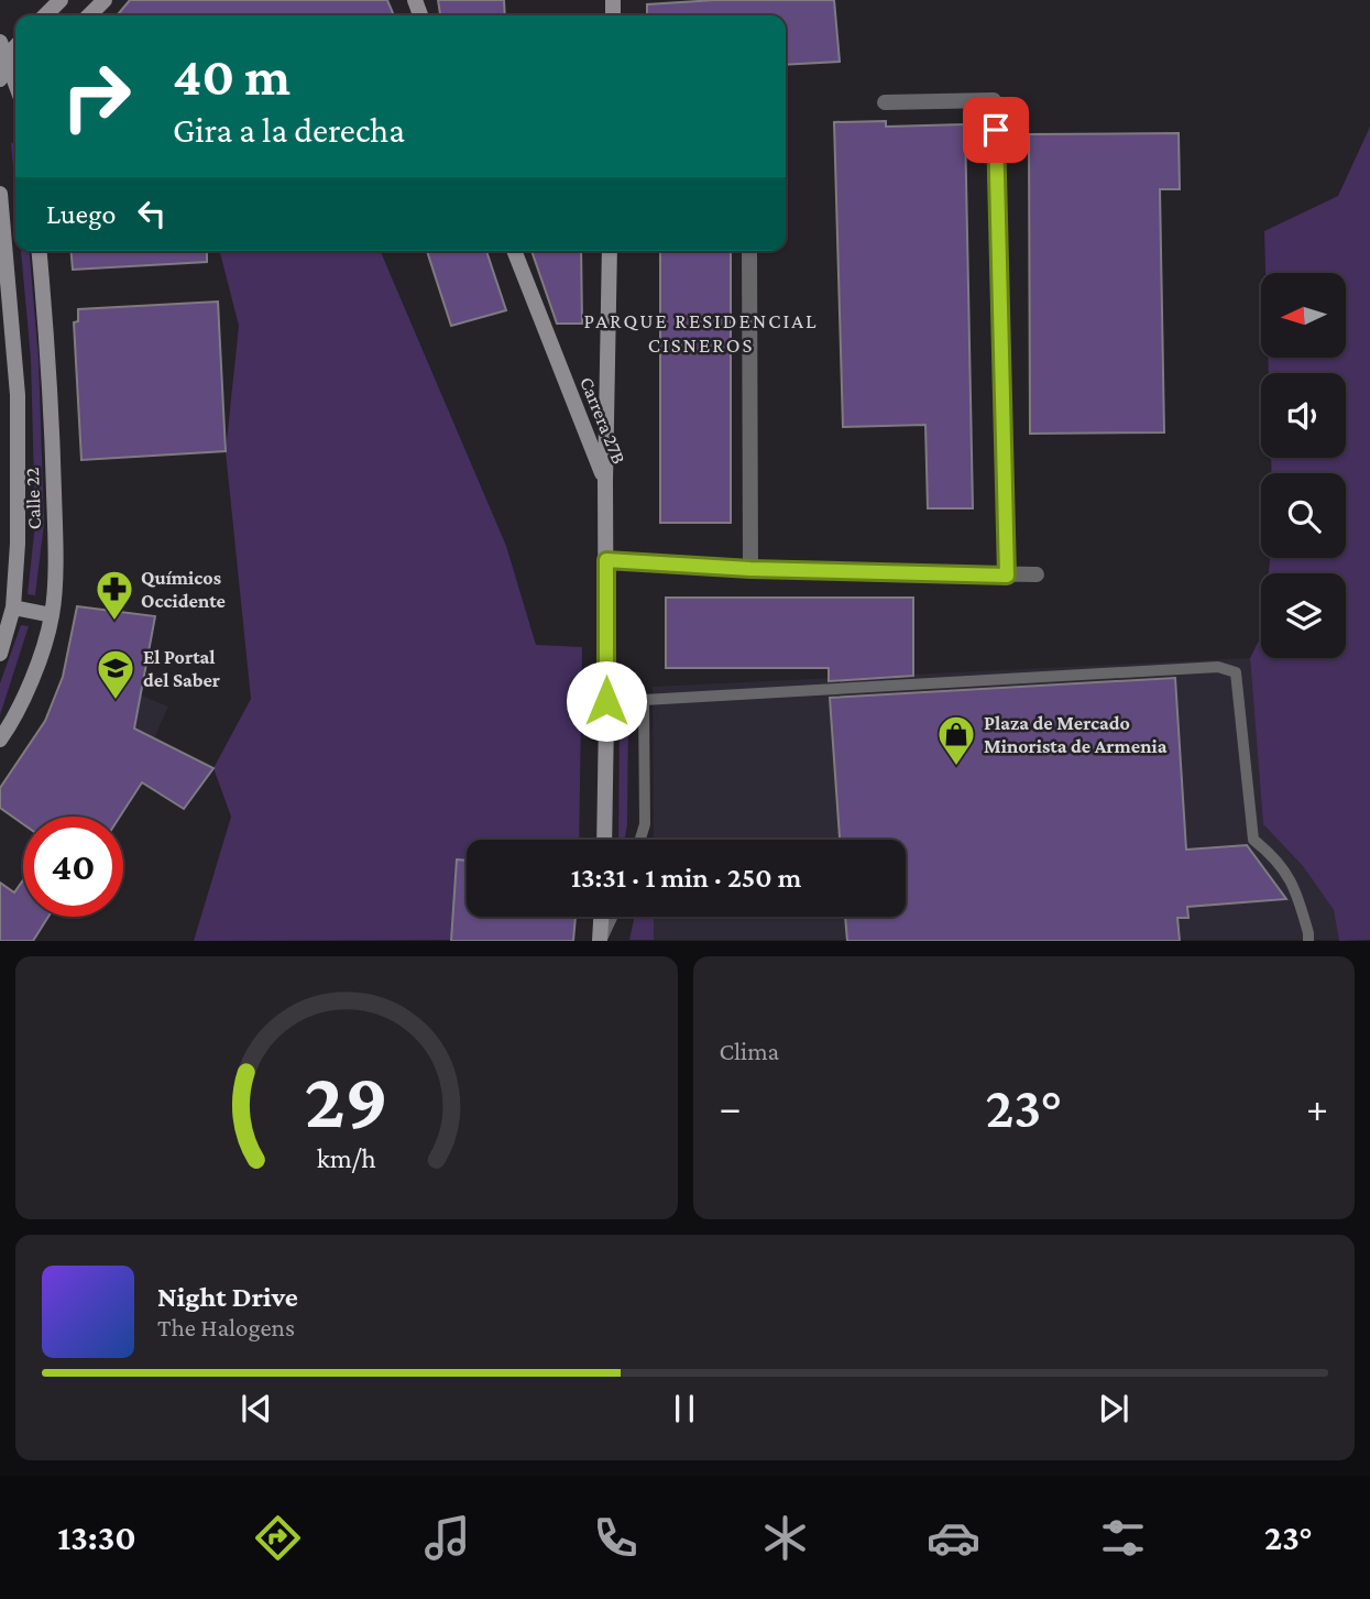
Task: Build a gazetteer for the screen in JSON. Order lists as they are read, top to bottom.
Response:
{
  "streets": {
    "main road": ["Carrera 27B", "Calle 22"]
  },
  "districts": ["PARQUE RESIDENCIAL CISNEROS"],
  "places": {
    "pharmacy": ["Químicos Occidente"],
    "school or university": ["El Portal del Saber"],
    "shop": ["Plaza de Mercado Minorista de Armenia"]
  },
  "north": "left",
  "page": {
    "turn": ["40 m", "Gira a la derecha"],
    "then": "Luego",
    "limit": "40",
    "trip": "13:31 · 1 min · 250 m",
    "tile": "Clima",
    "heat": ["−", "23°", "+"],
    "song": ["Night Drive", "The Halogens"],
    "tabs": ["13:30", "23°"],
    "gauge": ["29", "km/h"]
  }
}
